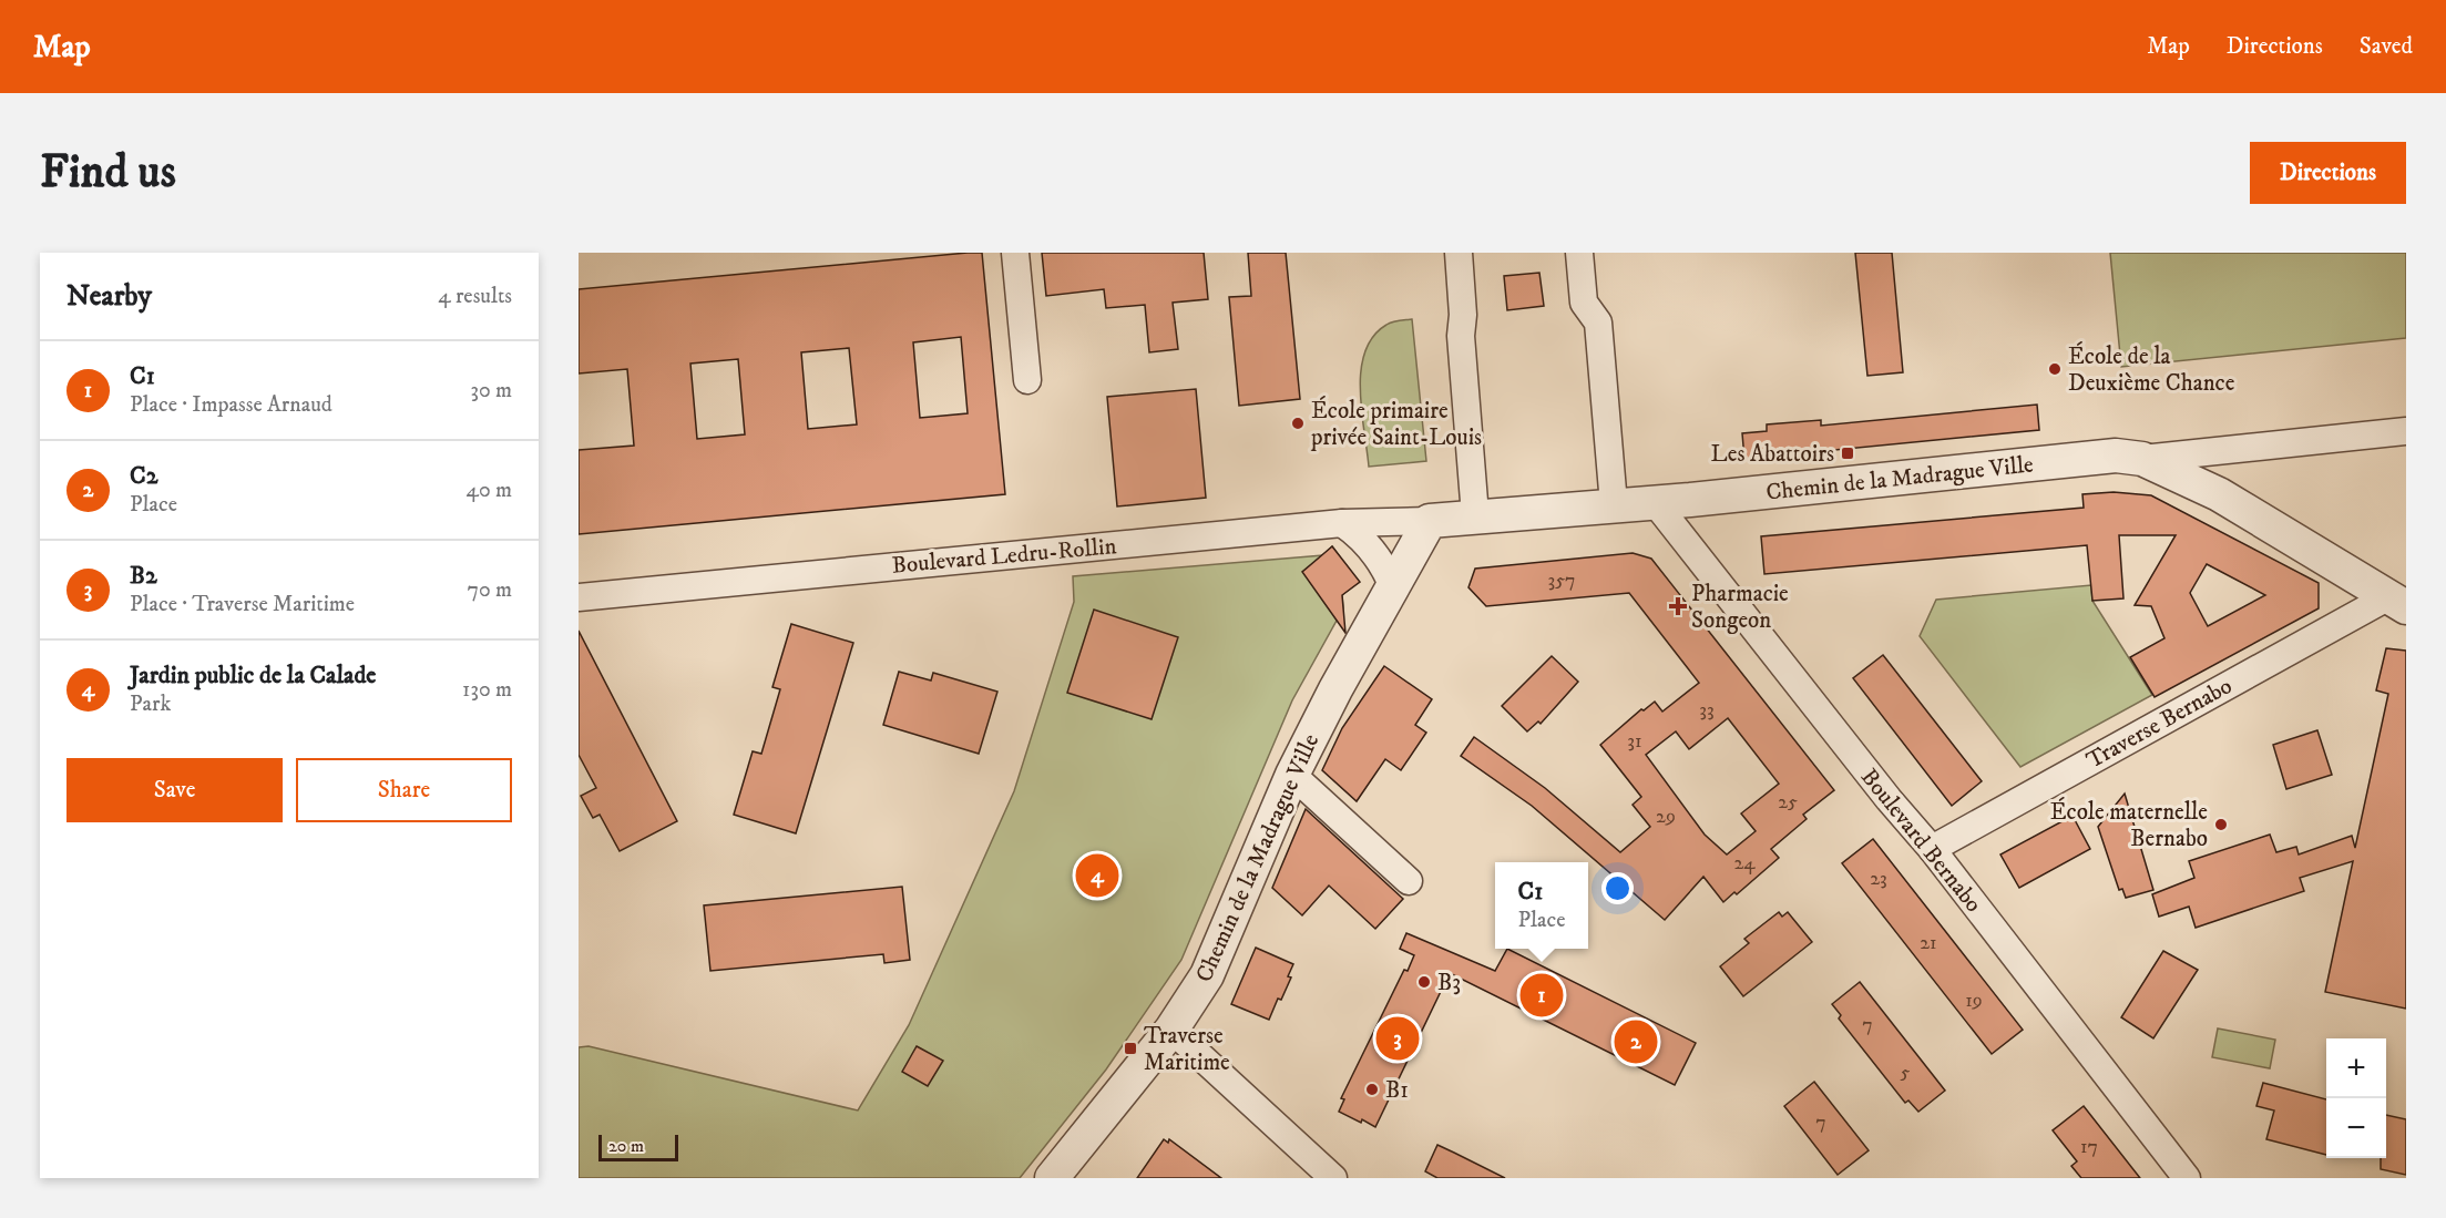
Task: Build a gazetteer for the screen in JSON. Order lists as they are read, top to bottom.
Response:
{
  "streets": {
    "street": [
      "Chemin de la Madrague Ville",
      "Boulevard Ledru-Rollin",
      "Traverse Bernabo",
      "Boulevard Bernabo"
    ]
  },
  "crossings": [
    ["Chemin de la Madrague Ville", "Boulevard Ledru-Rollin"],
    ["Chemin de la Madrague Ville", "Traverse Bernabo"],
    ["Chemin de la Madrague Ville", "Boulevard Bernabo"],
    ["Traverse Bernabo", "Boulevard Bernabo"]
  ],
  "places": {
    "other": [
      "École de la Deuxième Chance",
      "École primaire privée Saint-Louis",
      "École maternelle Bernabo",
      "B3",
      "B1"
    ],
    "transit": ["Les Abattoirs", "Traverse Maritime"],
    "health": ["Pharmacie Songeon"]
  },
  "house_numbers": [
    "357",
    "33",
    "31",
    "25",
    "29",
    "24",
    "23",
    "21",
    "19",
    "7",
    "5",
    "7",
    "17"
  ],
  "scale_bar": "20 m",
  "page": {
    "header": "Map",
    "nav": ["Map", "Directions", "Saved"],
    "buttons": [
      "Directions",
      ["Save", "Share"]
    ],
    "title": "Find us",
    "heading": ["Nearby", "4 results"],
    "list": [
      {
        "mark": "1",
        "name": "C1",
        "note": "Place · Impasse Arnaud",
        "value": "30 m"
      },
      {
        "mark": "2",
        "name": "C2",
        "note": "Place",
        "value": "40 m"
      },
      {
        "mark": "3",
        "name": "B2",
        "note": "Place · Traverse Maritime",
        "value": "70 m"
      },
      {
        "mark": "4",
        "name": "Jardin public de la Calade",
        "note": "Park",
        "value": "130 m"
      }
    ],
    "pins": [
      "4",
      "1",
      "3",
      "2"
    ],
    "popup": ["C1", "Place"],
    "map_buttons": ["+", "−"],
    "scale": "20 m"
  }
}
